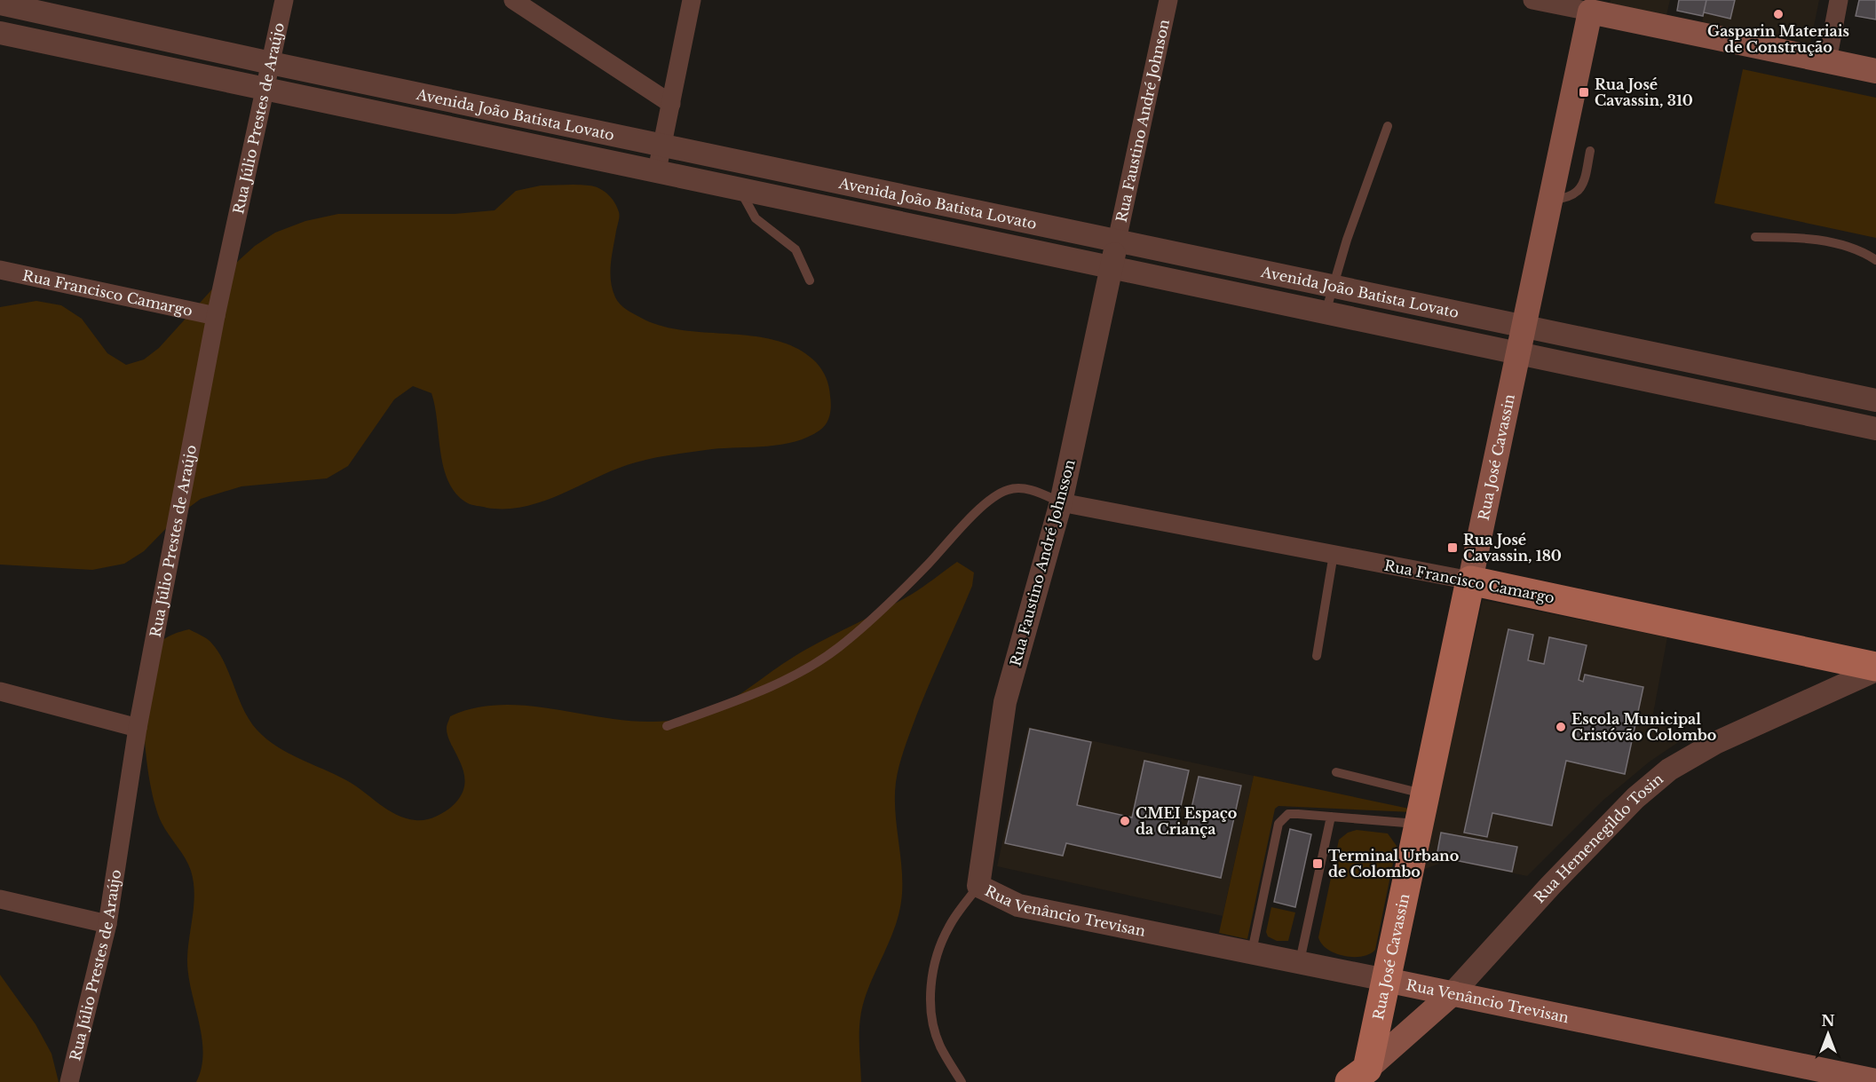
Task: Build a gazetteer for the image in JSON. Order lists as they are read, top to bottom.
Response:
{
  "streets": {
    "main road": [
      "Rua Francisco Camargo",
      "Rua José Cavassin",
      "Rua Hemenegildo Tosin",
      "Rua Venâncio Trevisan"
    ],
    "street": [
      "Avenida João Batista Lovato",
      "Rua Júlio Prestes de Araújo",
      "Rua Faustino André Johnson",
      "Rua Faustino André Johnsson"
    ]
  },
  "crossings": [
    ["Avenida João Batista Lovato", "Rua Júlio Prestes de Araújo"],
    ["Avenida João Batista Lovato", "Rua Faustino André Johnson"],
    ["Avenida João Batista Lovato", "Rua José Cavassin"],
    ["Avenida João Batista Lovato", "Rua Faustino André Johnsson"],
    ["Rua Júlio Prestes de Araújo", "Rua Francisco Camargo"],
    ["Rua Faustino André Johnson", "Rua Faustino André Johnsson"],
    ["Rua Francisco Camargo", "Rua José Cavassin"],
    ["Rua Francisco Camargo", "Rua Faustino André Johnsson"],
    ["Rua Francisco Camargo", "Rua Hemenegildo Tosin"],
    ["Rua José Cavassin", "Rua Hemenegildo Tosin"],
    ["Rua José Cavassin", "Rua Venâncio Trevisan"],
    ["Rua Faustino André Johnsson", "Rua Venâncio Trevisan"],
    ["Rua Hemenegildo Tosin", "Rua Venâncio Trevisan"]
  ],
  "places": {
    "other": ["Gasparin Materiais de Construção", "Escola Municipal Cristóvão Colombo", "CMEI Espaço da Criança"],
    "transit": ["Rua José Cavassin, 310", "Rua José Cavassin, 180", "Terminal Urbano de Colombo"]
  },
  "north": "top"
}
